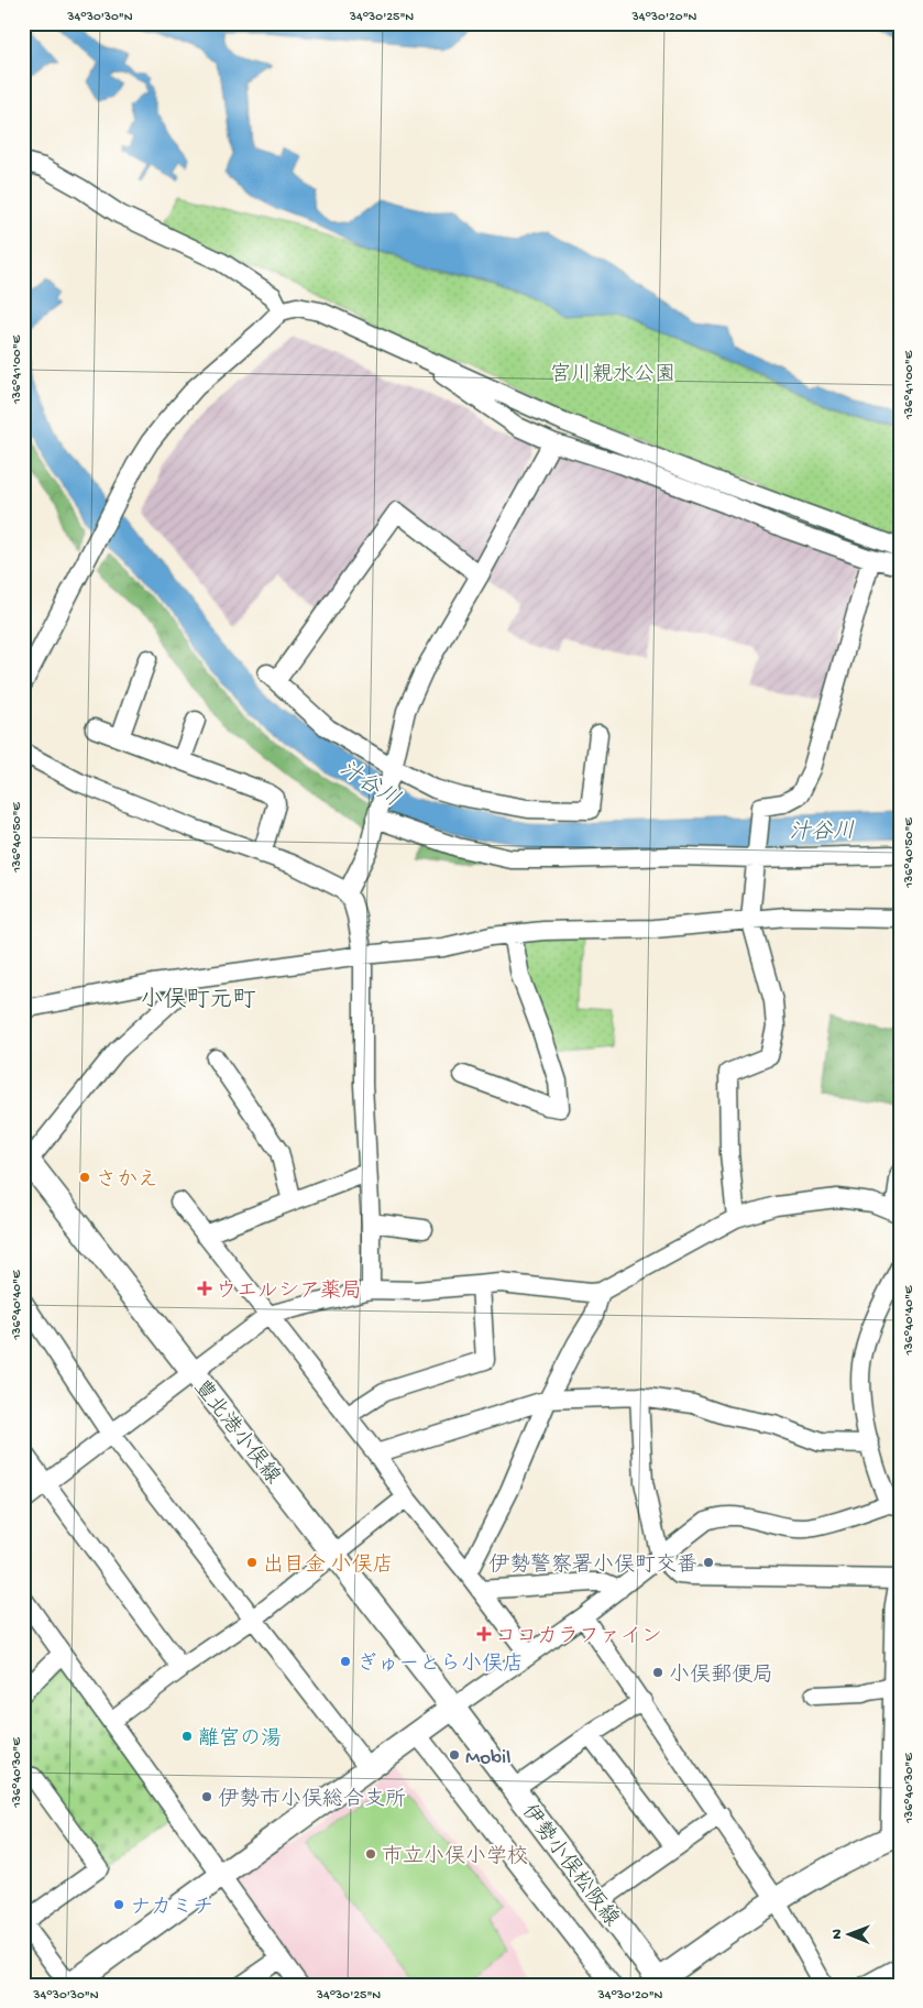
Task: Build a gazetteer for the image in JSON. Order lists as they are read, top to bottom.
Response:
{
  "streets": {
    "main road": ["豊北港小俣線", "伊勢小俣松阪線"]
  },
  "crossings": [
    ["豊北港小俣線", "伊勢小俣松阪線"]
  ],
  "districts": ["小俣町元町"],
  "water": ["汁谷川"],
  "parks": ["宮川親水公園"],
  "places": {
    "other": [
      "さかえ",
      "出目金 小俣店",
      "伊勢警察署小俣町交番",
      "ぎゅーとら小俣店",
      "小俣郵便局",
      "離宮の湯",
      "Mobil",
      "伊勢市小俣総合支所",
      "市立小俣小学校",
      "ナカミチ"
    ],
    "health": ["ウエルシア薬局", "ココカラファイン"]
  },
  "north": "left",
  "coordinates": [
    "34°30'30\"N",
    "34°30'25\"N",
    "34°30'20\"N",
    "136°41'00\"E",
    "136°40'50\"E",
    "136°40'40\"E",
    "136°40'30\"E"
  ]
}
